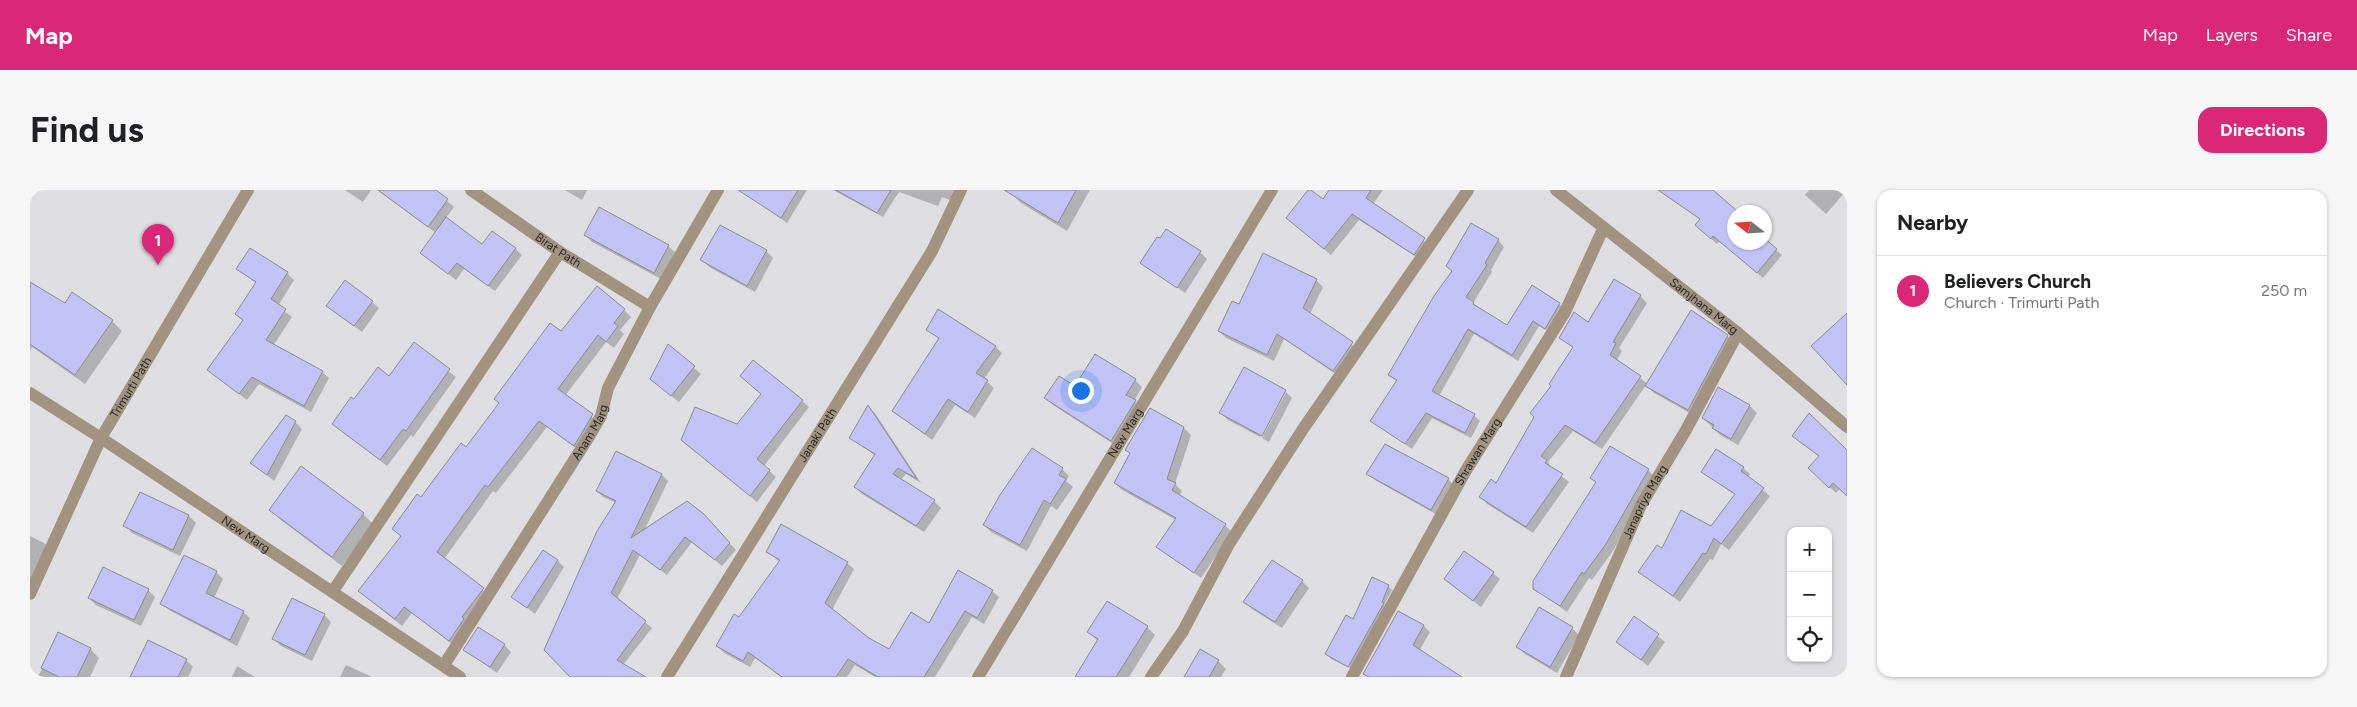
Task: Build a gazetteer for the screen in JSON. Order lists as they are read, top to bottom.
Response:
{
  "streets": {
    "street": [
      "Birat Path",
      "Samjhana Marg",
      "Trimurti Path",
      "Anam Marg",
      "New Marg",
      "Janaki Path",
      "Shrawan Marg",
      "Janapriya Marg"
    ]
  },
  "crossings": [
    ["Birat Path", "Anam Marg"],
    ["Samjhana Marg", "Shrawan Marg"],
    ["Samjhana Marg", "Janapriya Marg"],
    ["Trimurti Path", "New Marg"],
    ["Anam Marg", "New Marg"]
  ],
  "north": "left",
  "page": {
    "header": "Map",
    "nav": ["Map", "Layers", "Share"],
    "buttons": "Directions",
    "title": "Find us",
    "heading": "Nearby",
    "pins": "1",
    "list": [
      {
        "mark": "1",
        "name": "Believers Church",
        "note": "Church · Trimurti Path",
        "value": "250 m"
      }
    ],
    "map_buttons": ["+", "−"]
  }
}
